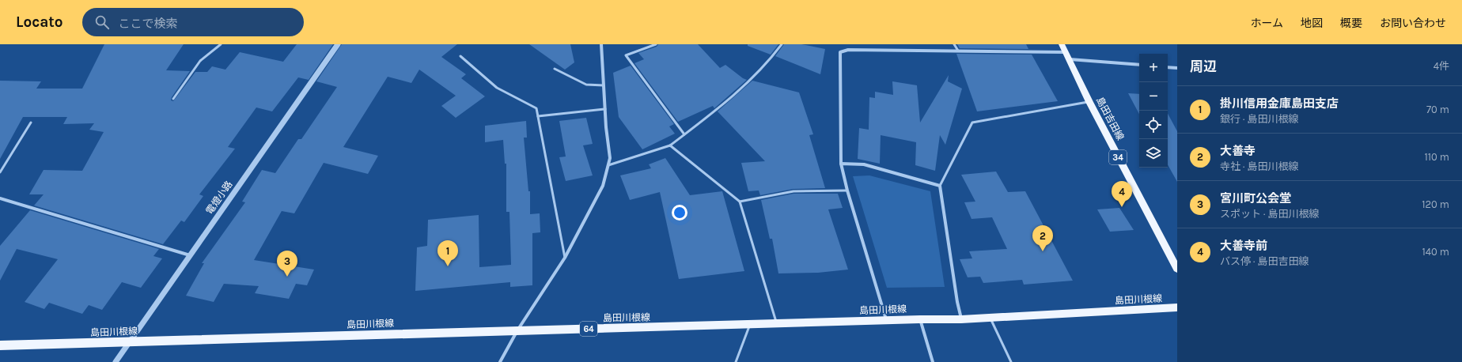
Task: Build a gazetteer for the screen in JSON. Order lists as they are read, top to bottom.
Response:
{
  "streets": {
    "main road": [
      "島田吉田線",
      "34",
      "島田川根線",
      "64"
    ],
    "street": ["電燈小路"]
  },
  "crossings": [
    ["電燈小路", "島田川根線"]
  ],
  "page": {
    "header": "Locato",
    "search": "ここで検索",
    "nav": [
      "ホーム",
      "地図",
      "概要",
      "お問い合わせ"
    ],
    "heading": ["周辺", "4件"],
    "map_buttons": ["+", "−"],
    "list": [
      {
        "mark": "1",
        "name": "掛川信用金庫島田支店",
        "note": "銀行 · 島田川根線",
        "value": "70 m"
      },
      {
        "mark": "2",
        "name": "大善寺",
        "note": "寺社 · 島田川根線",
        "value": "110 m"
      },
      {
        "mark": "3",
        "name": "宮川町公会堂",
        "note": "スポット · 島田川根線",
        "value": "120 m"
      },
      {
        "mark": "4",
        "name": "大善寺前",
        "note": "バス停 · 島田吉田線",
        "value": "140 m"
      }
    ],
    "pins": [
      "4",
      "2",
      "1",
      "3"
    ]
  }
}
